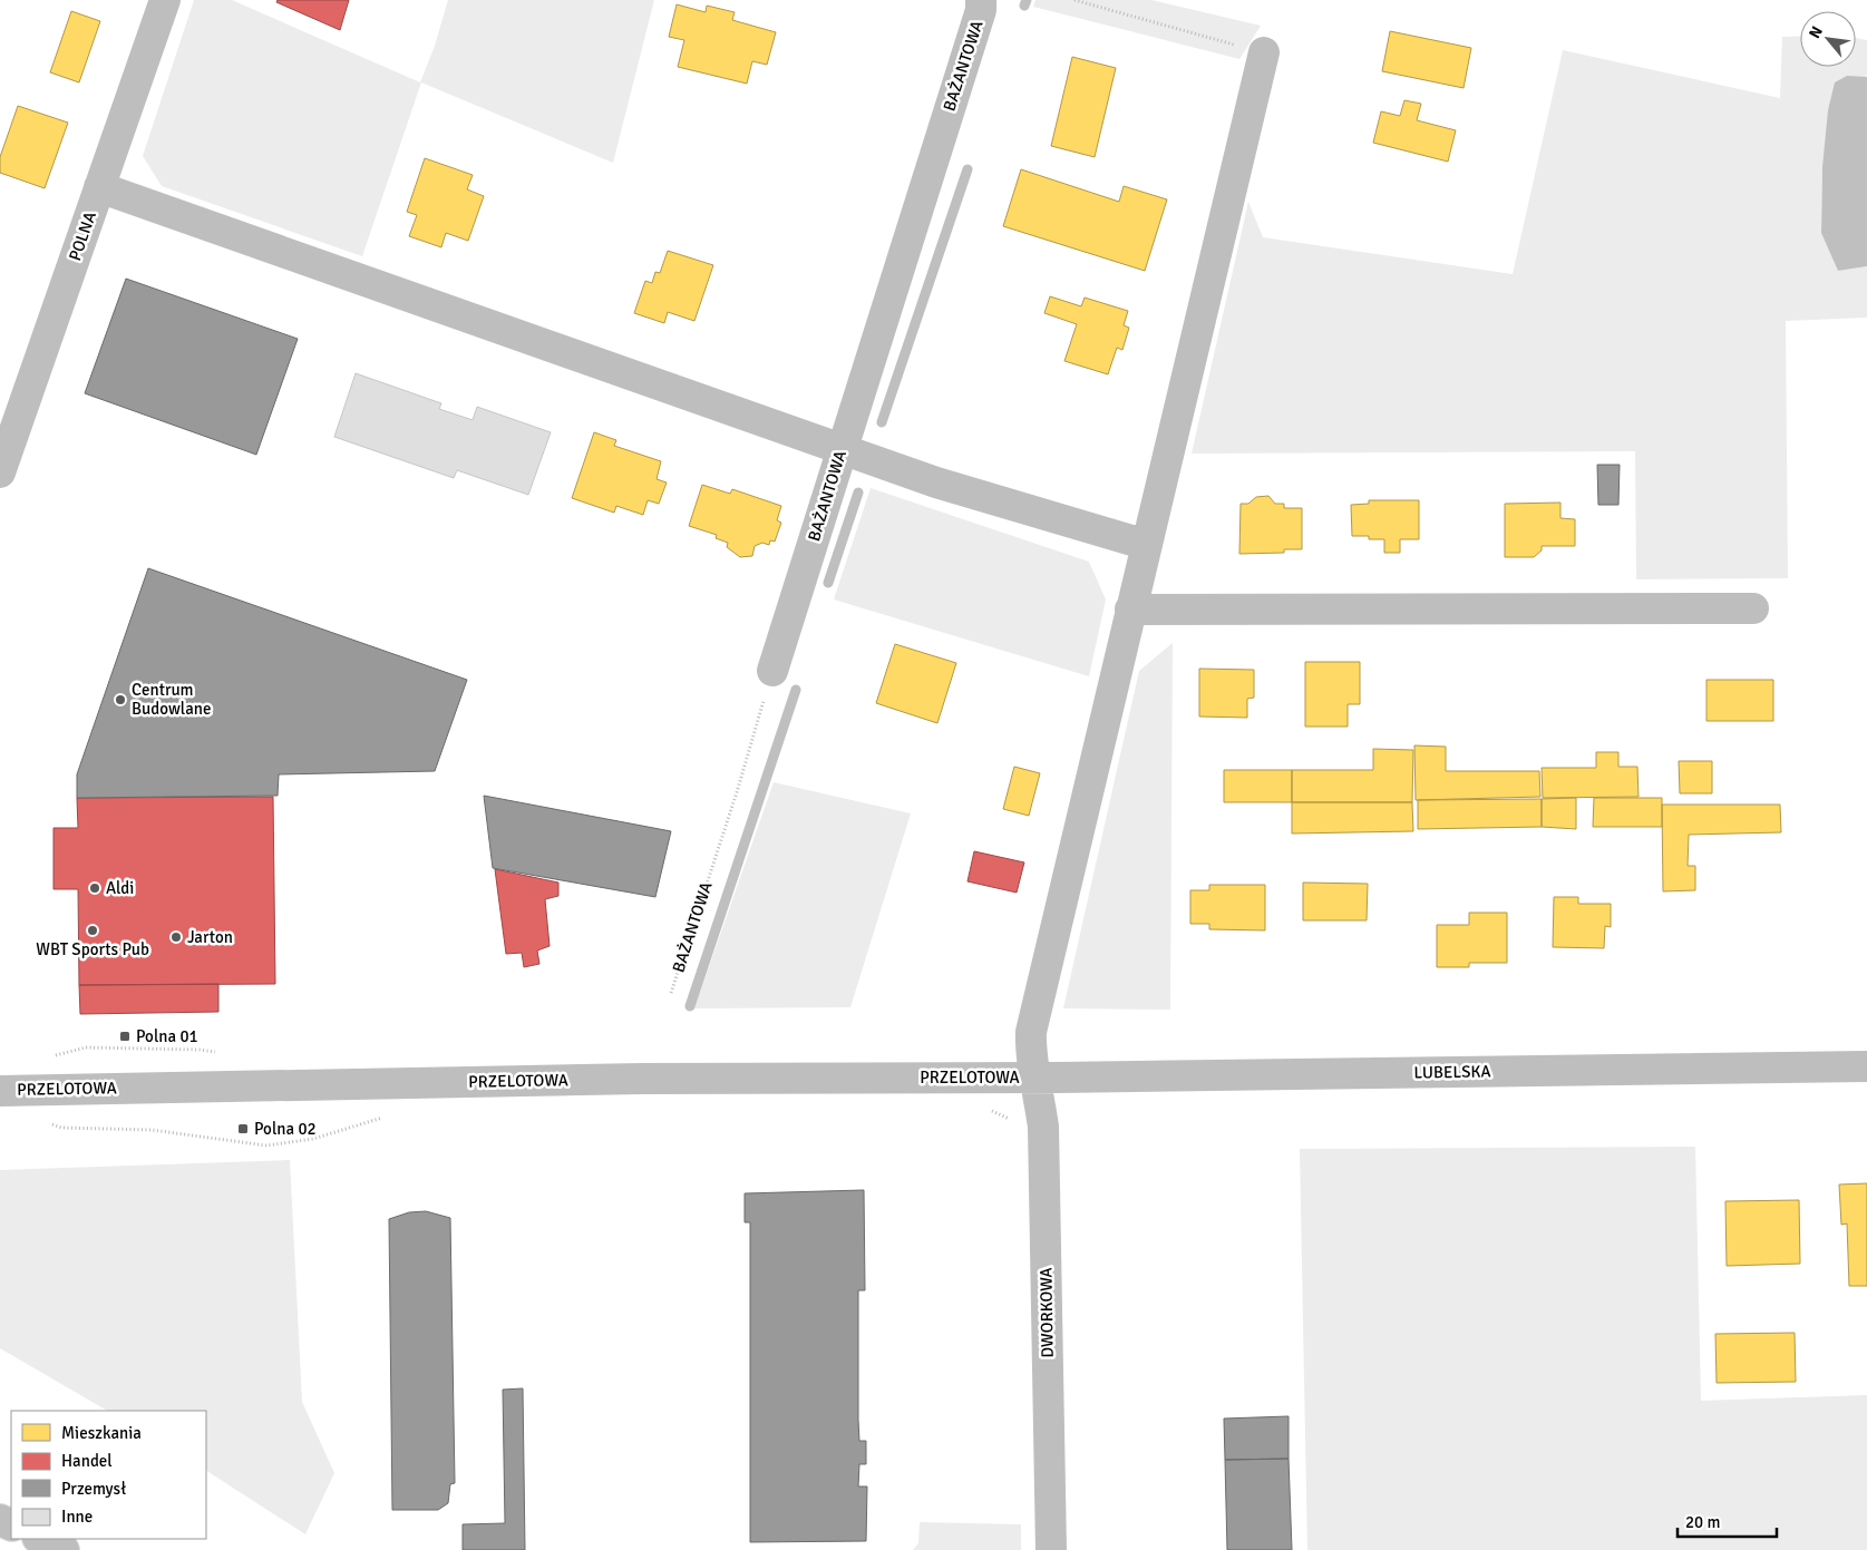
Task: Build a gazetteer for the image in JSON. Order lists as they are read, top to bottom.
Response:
{
  "streets": {
    "main road": [
      "BAŻANTOWA",
      "POLNA",
      "LUBELSKA",
      "PRZELOTOWA",
      "DWORKOWA"
    ]
  },
  "crossings": [
    ["LUBELSKA", "PRZELOTOWA"],
    ["LUBELSKA", "DWORKOWA"],
    ["PRZELOTOWA", "DWORKOWA"]
  ],
  "places": {
    "other": [
      "Centrum Budowlane",
      "Aldi",
      "WBT Sports Pub",
      "Jarton"
    ],
    "transit": ["Polna 01", "Polna 02"]
  },
  "legend": [
    "Mieszkania",
    "Handel",
    "Przemysł",
    "Inne"
  ],
  "scale_bar": "20 m",
  "north": "top left"
}
